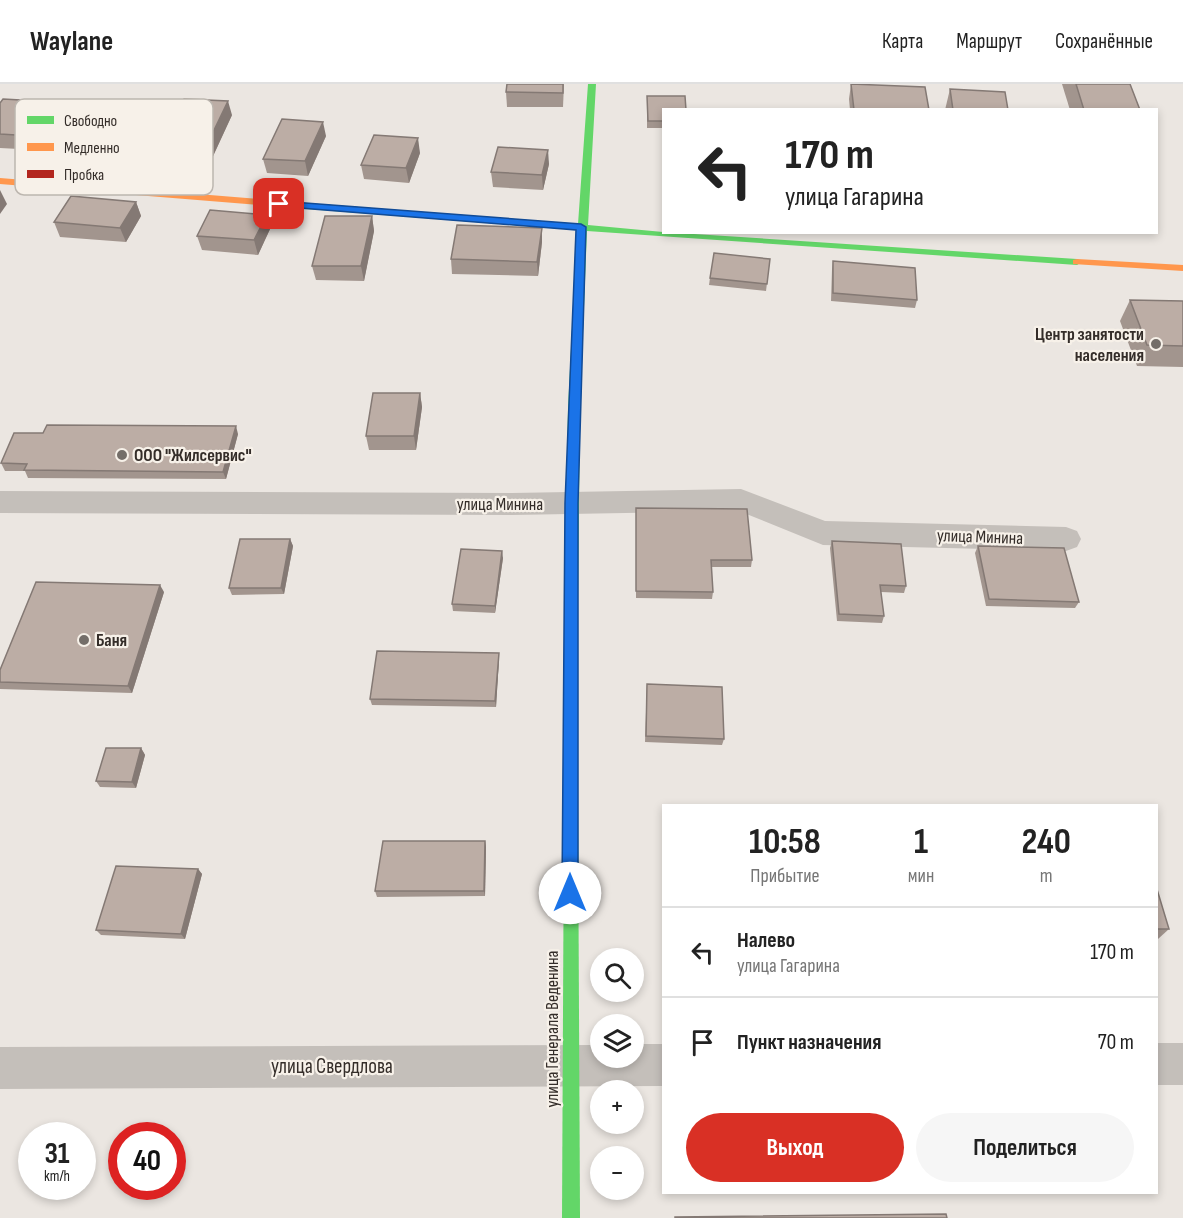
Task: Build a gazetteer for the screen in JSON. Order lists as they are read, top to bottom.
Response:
{
  "streets": {
    "street": ["улица Минина", "улица Генерала Веденина", "улица Свердлова"]
  },
  "crossings": [
    ["улица Минина", "улица Генерала Веденина"],
    ["улица Генерала Веденина", "улица Свердлова"]
  ],
  "places": ["Центр занятости населения", "ООО \"Жилсервис\"", "Баня"],
  "legend": ["Свободно", "Медленно", "Пробка"],
  "page": {
    "header": "Waylane",
    "nav": ["Карта", "Маршрут", "Сохранённые"],
    "turn": ["170 m", "улица Гагарина"],
    "eta": [
      "10:58",
      "Прибытие",
      "1",
      "мин",
      "240",
      "m"
    ],
    "list": [
      {
        "name": "Налево",
        "note": "улица Гагарина",
        "value": "170 m"
      },
      {
        "name": "Пункт назначения",
        "value": "70 m"
      }
    ],
    "map_buttons": ["+", "−"],
    "buttons": ["Выход", "Поделиться"],
    "speed": "31 km/h",
    "limit": "40"
  }
}
